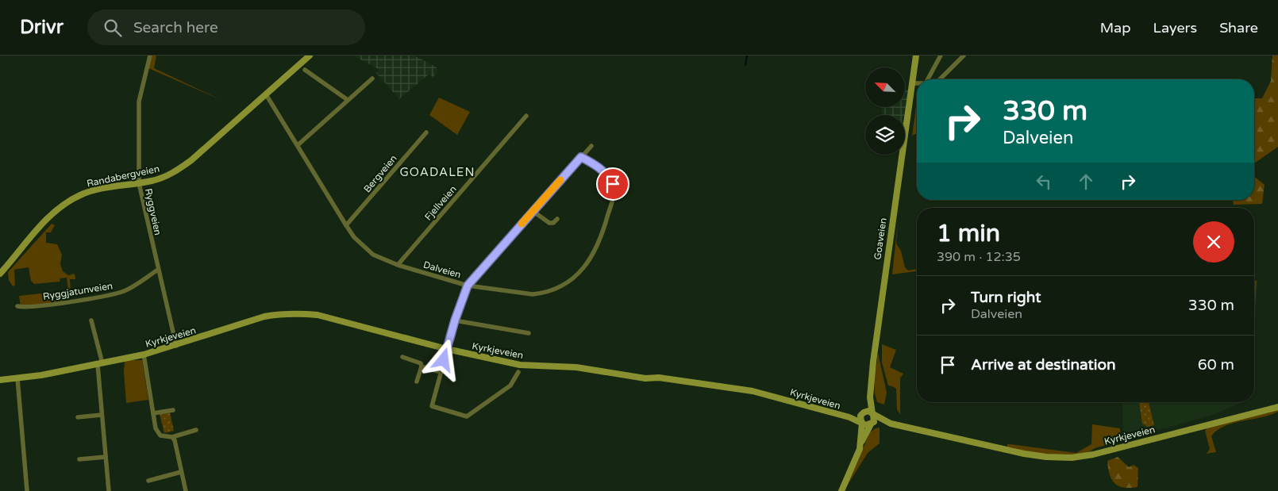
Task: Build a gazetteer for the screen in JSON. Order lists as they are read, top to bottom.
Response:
{
  "streets": {
    "main road": ["Randabergveien", "Goaveien", "Kyrkjeveien"],
    "street": [
      "Bergveien",
      "Fjellveien",
      "Ryggveien",
      "Dalveien",
      "Ryggjatunveien"
    ]
  },
  "crossings": [
    ["Bergveien", "Dalveien"],
    ["Randabergveien", "Ryggveien"],
    ["Randabergveien", "Dalveien"],
    ["Fjellveien", "Dalveien"],
    ["Ryggveien", "Ryggjatunveien"],
    ["Ryggveien", "Kyrkjeveien"],
    ["Goaveien", "Kyrkjeveien"]
  ],
  "districts": ["GOADALEN"],
  "north": "top left",
  "page": {
    "header": "Drivr",
    "search": "Search here",
    "nav": ["Map", "Layers", "Share"],
    "turn": ["330 m", "Dalveien"],
    "heading": ["1 min", "390 m · 12:35"],
    "list": [
      {
        "name": "Turn right",
        "note": "Dalveien",
        "value": "330 m"
      },
      {
        "name": "Arrive at destination",
        "value": "60 m"
      }
    ]
  }
}
